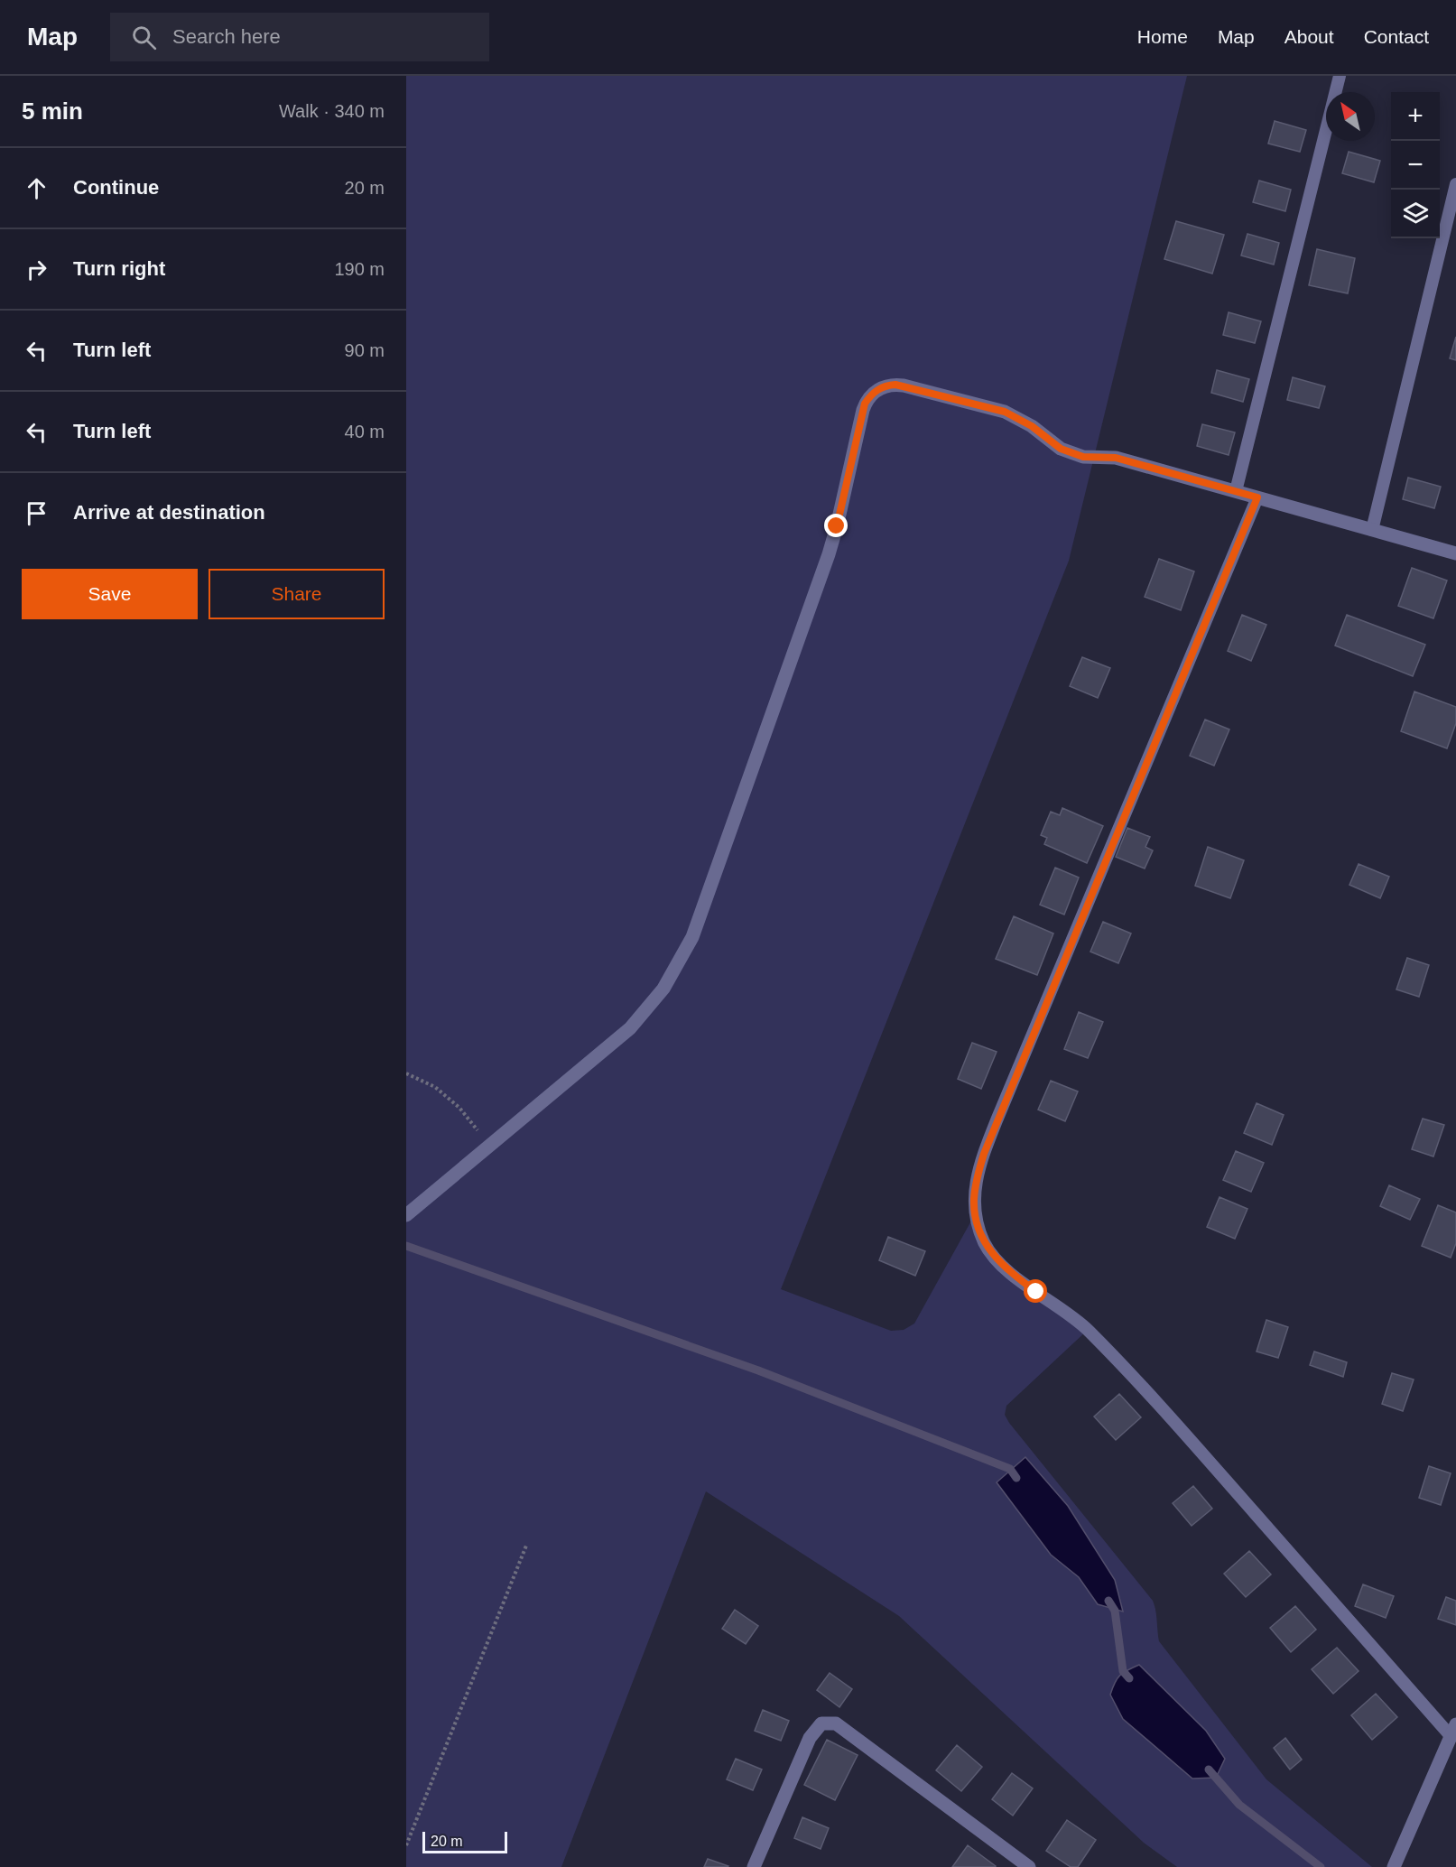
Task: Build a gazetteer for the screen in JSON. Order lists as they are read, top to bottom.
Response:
{
  "scale_bar": "20 m",
  "north": "top left",
  "page": {
    "header": "Map",
    "search": "Search here",
    "nav": [
      "Home",
      "Map",
      "About",
      "Contact"
    ],
    "heading": ["5 min", "Walk · 340 m"],
    "map_buttons": ["+", "−"],
    "list": [
      ["Continue", "20 m"],
      ["Turn right", "190 m"],
      ["Turn left", "90 m"],
      ["Turn left", "40 m"],
      "Arrive at destination"
    ],
    "buttons": ["Save", "Share"],
    "scale": "20 m"
  }
}
